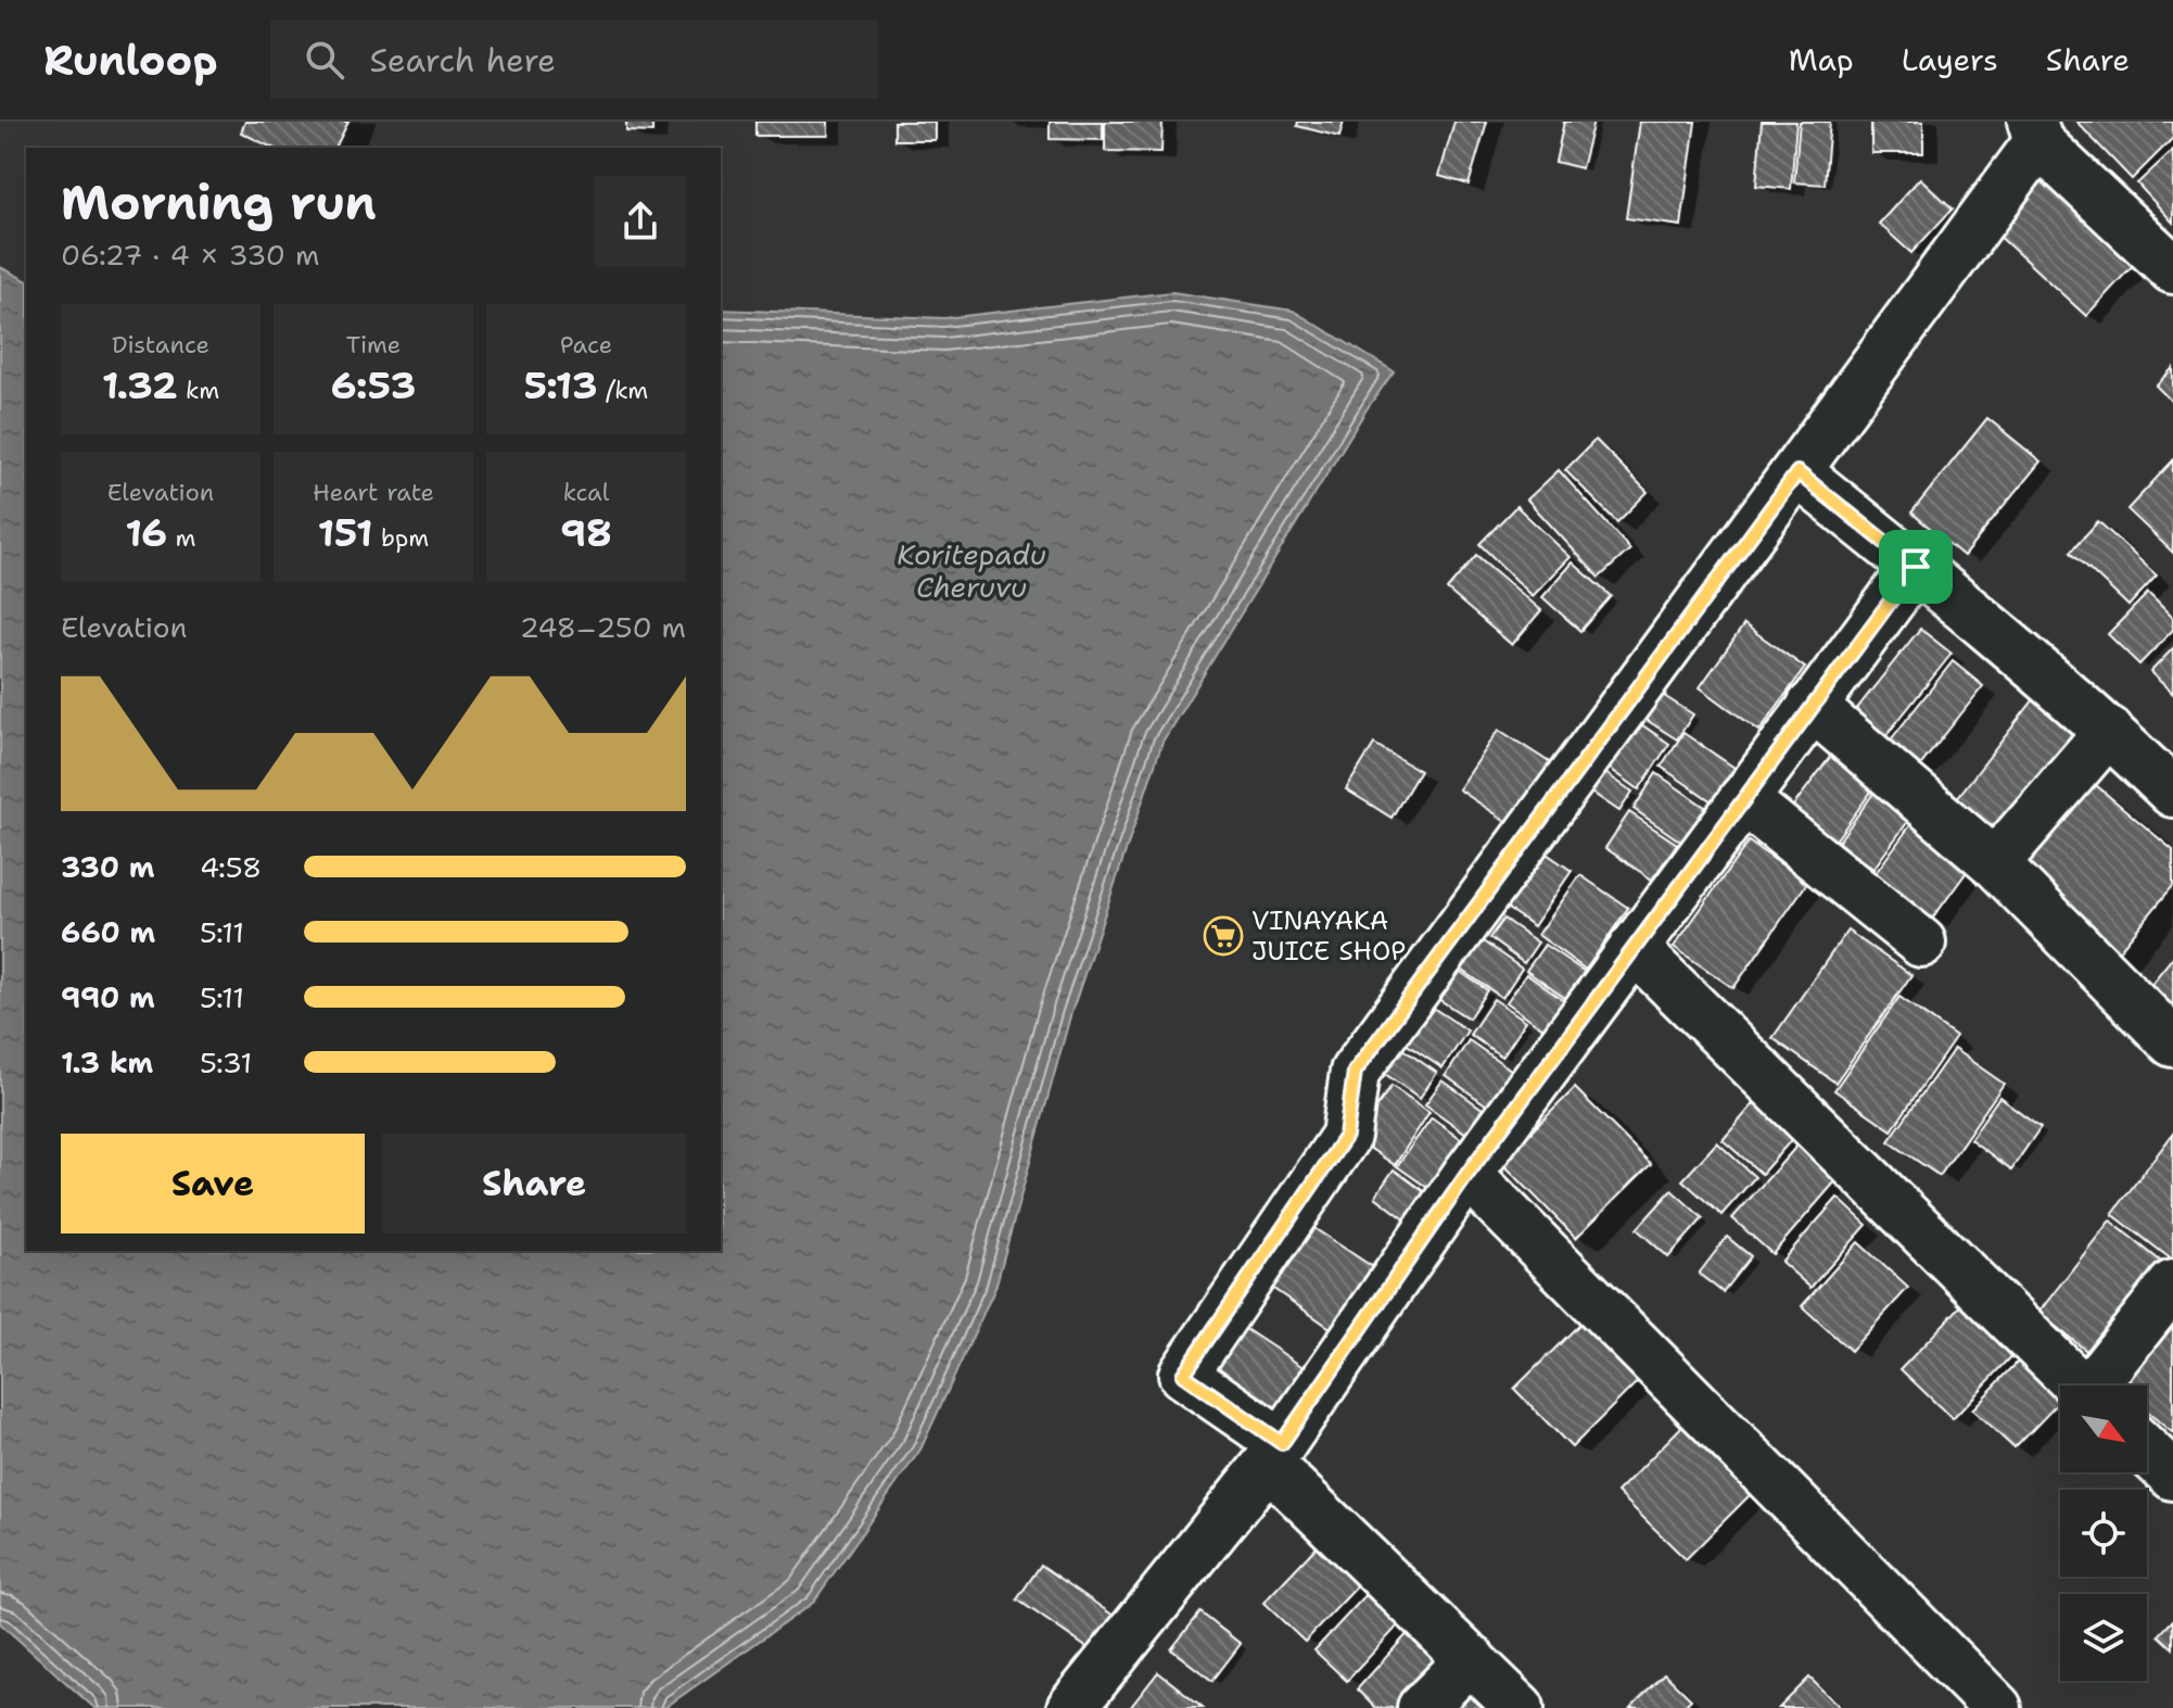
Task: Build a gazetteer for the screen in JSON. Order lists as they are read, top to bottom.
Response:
{
  "water": ["Koritepadu Cheruvu"],
  "places": {
    "supermarket": ["VINAYAKA JUICE SHOP"]
  },
  "north": "bottom right",
  "page": {
    "header": "Runloop",
    "search": "Search here",
    "nav": ["Map", "Layers", "Share"],
    "heading": ["Morning run", "06:27 · 4 × 330 m"],
    "stats": [
      ["Distance", "1.32 km"],
      ["Time", "6:53"],
      ["Pace", "5:13 /km"],
      ["Elevation", "16 m"],
      ["Heart rate", "151 bpm"],
      ["kcal", "98"]
    ],
    "chart": ["Elevation", "248–250 m"],
    "list": [
      {
        "name": "330 m",
        "note": "4:58"
      },
      {
        "name": "660 m",
        "note": "5:11"
      },
      {
        "name": "990 m",
        "note": "5:11"
      },
      {
        "name": "1.3 km",
        "note": "5:31"
      }
    ],
    "buttons": ["Save", "Share"]
  }
}
